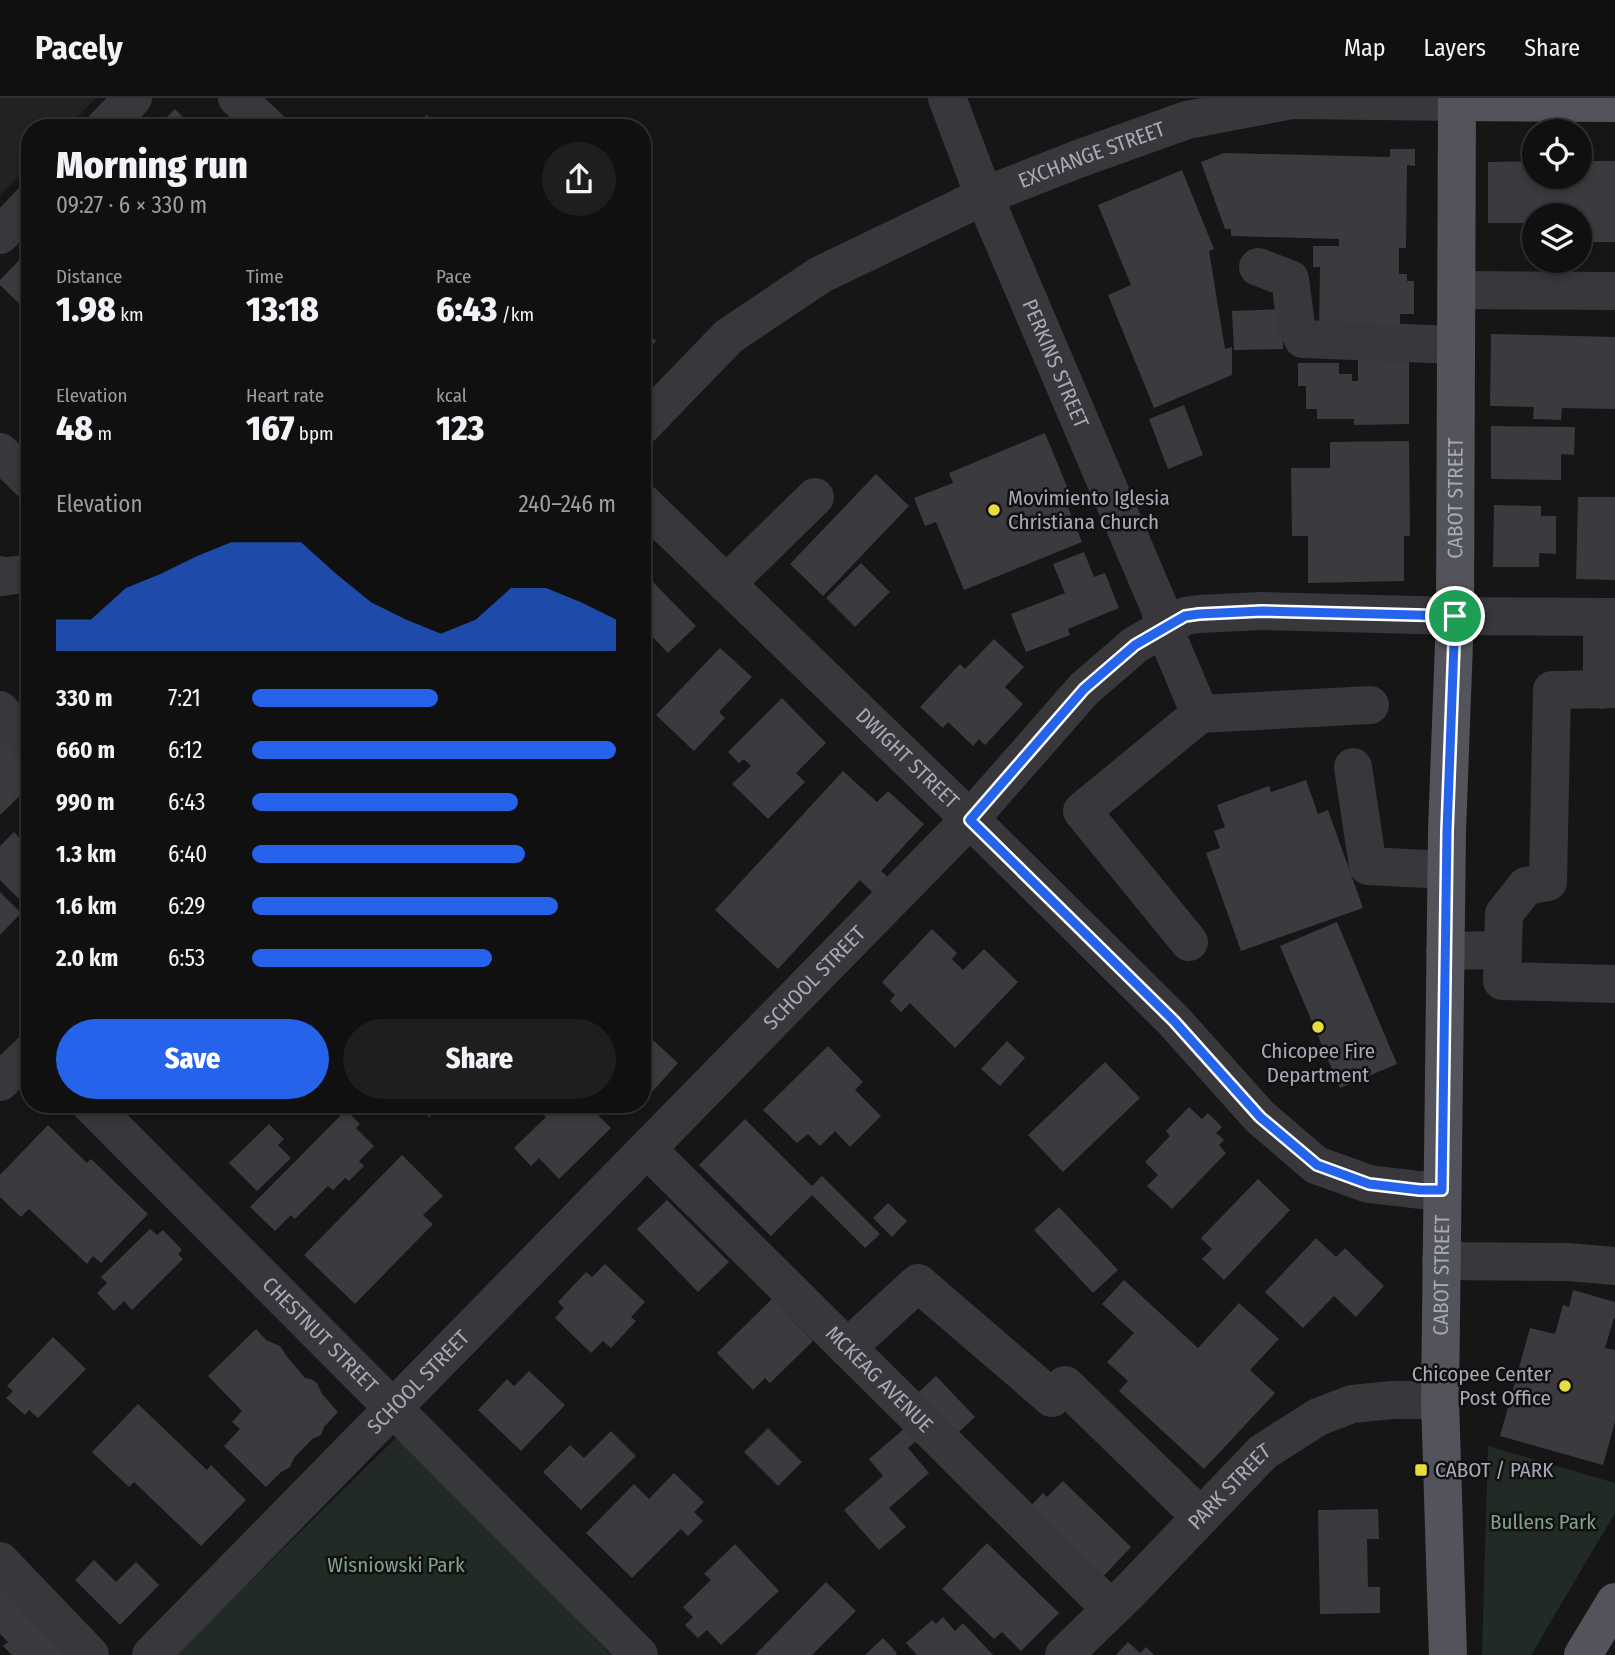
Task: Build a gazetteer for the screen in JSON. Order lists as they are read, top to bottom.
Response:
{
  "streets": {
    "main road": ["EXCHANGE STREET", "CABOT STREET"],
    "street": [
      "PERKINS STREET",
      "DWIGHT STREET",
      "SCHOOL STREET",
      "CHESTNUT STREET",
      "MCKEAG AVENUE",
      "PARK STREET"
    ]
  },
  "crossings": [
    ["EXCHANGE STREET", "PERKINS STREET"],
    ["EXCHANGE STREET", "CABOT STREET"],
    ["PERKINS STREET", "SCHOOL STREET"],
    ["CABOT STREET", "DWIGHT STREET"],
    ["CABOT STREET", "SCHOOL STREET"],
    ["CABOT STREET", "PARK STREET"],
    ["DWIGHT STREET", "SCHOOL STREET"],
    ["SCHOOL STREET", "CHESTNUT STREET"],
    ["SCHOOL STREET", "MCKEAG AVENUE"],
    ["MCKEAG AVENUE", "PARK STREET"]
  ],
  "parks": ["Bullens Park", "Wisniowski Park"],
  "places": {
    "other": ["Movimiento Iglesia Christiana Church", "Chicopee Fire Department", "Chicopee Center Post Office"],
    "transit": ["CABOT / PARK"]
  },
  "page": {
    "header": "Pacely",
    "nav": ["Map", "Layers", "Share"],
    "heading": ["Morning run", "09:27 · 6 × 330 m"],
    "stats": [
      ["Distance", "1.98 km"],
      ["Time", "13:18"],
      ["Pace", "6:43 /km"],
      ["Elevation", "48 m"],
      ["Heart rate", "167 bpm"],
      ["kcal", "123"]
    ],
    "chart": ["Elevation", "240–246 m"],
    "list": [
      {
        "name": "330 m",
        "note": "7:21"
      },
      {
        "name": "660 m",
        "note": "6:12"
      },
      {
        "name": "990 m",
        "note": "6:43"
      },
      {
        "name": "1.3 km",
        "note": "6:40"
      },
      {
        "name": "1.6 km",
        "note": "6:29"
      },
      {
        "name": "2.0 km",
        "note": "6:53"
      }
    ],
    "buttons": ["Save", "Share"]
  }
}
